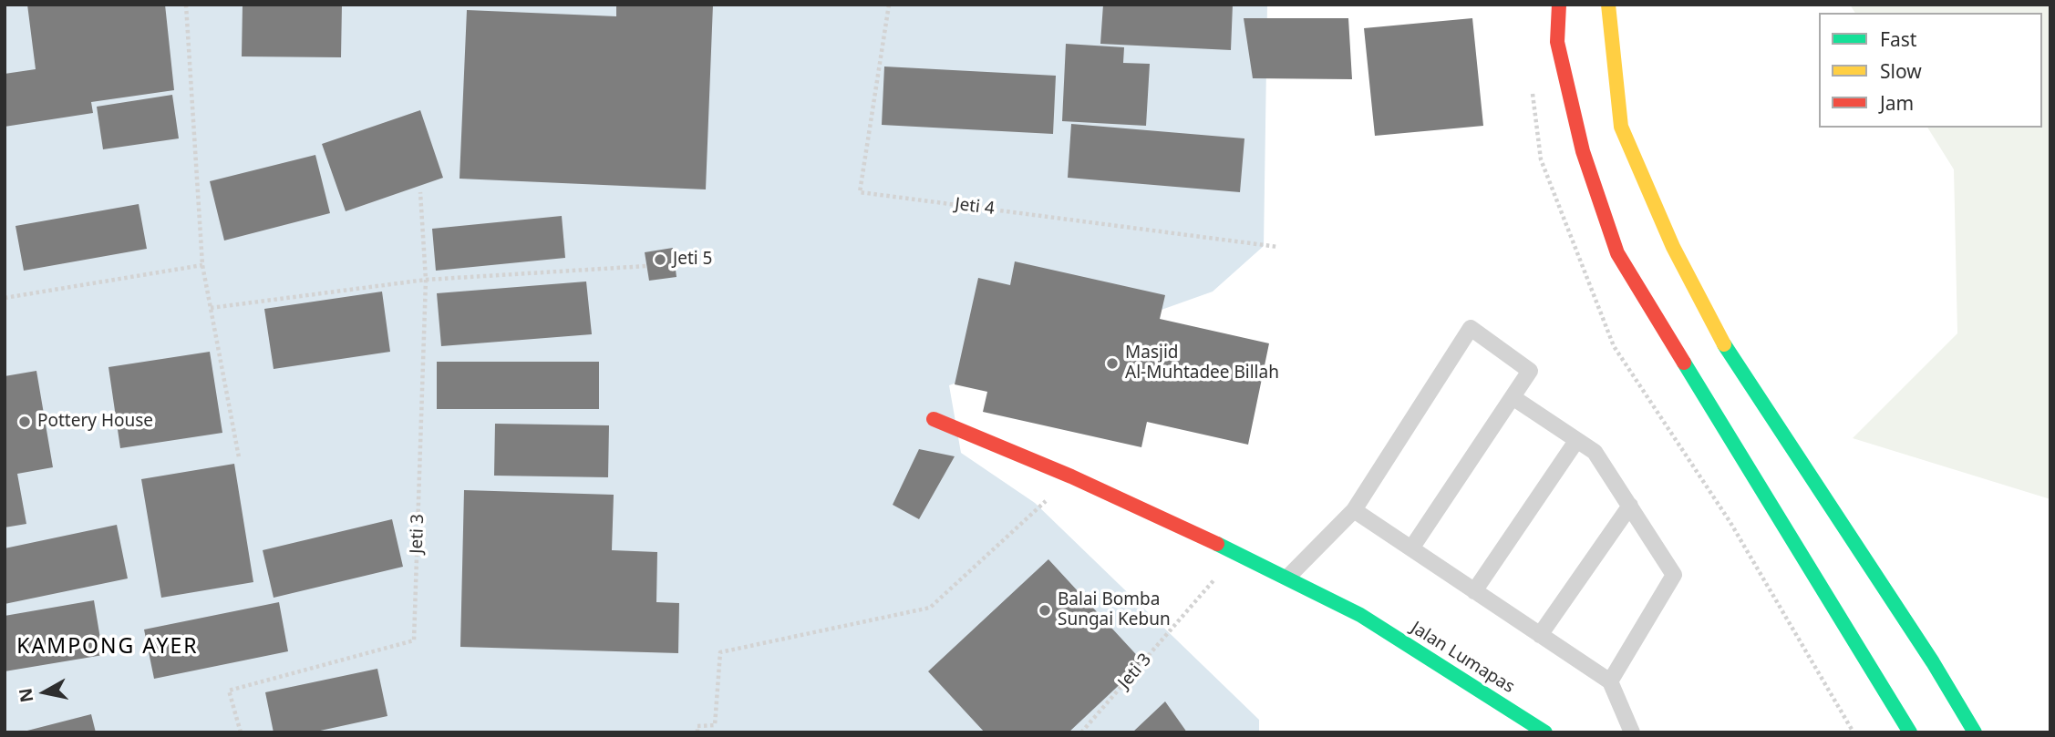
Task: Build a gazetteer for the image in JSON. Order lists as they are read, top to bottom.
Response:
{
  "streets": {
    "main road": ["Jalan Lumapas"],
    "path": ["Jeti 4", "Jeti 3"]
  },
  "crossings": [
    ["Jeti 3", "Jalan Lumapas"]
  ],
  "districts": ["KAMPONG AYER"],
  "places": [
    "Jeti 5",
    "Masjid Al-Muhtadee Billah",
    "Pottery House",
    "Balai Bomba Sungai Kebun"
  ],
  "legend": ["Fast", "Slow", "Jam"],
  "north": "left"
}
